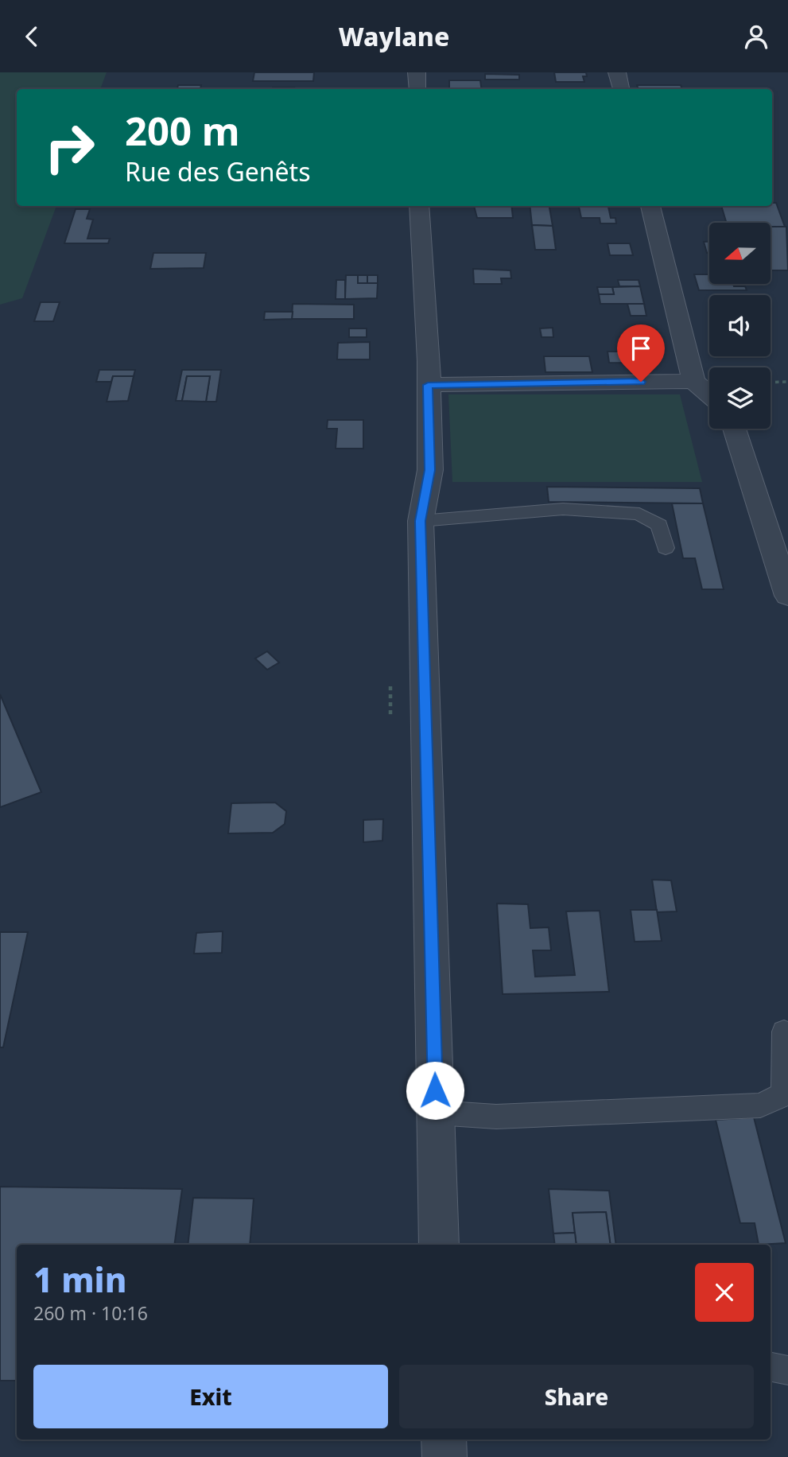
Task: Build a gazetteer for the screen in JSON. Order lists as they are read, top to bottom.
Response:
{
  "north": "left",
  "page": {
    "header": "Waylane",
    "turn": ["200 m", "Rue des Genêts"],
    "heading": ["1 min", "260 m · 10:16"],
    "buttons": ["Exit", "Share"]
  }
}
